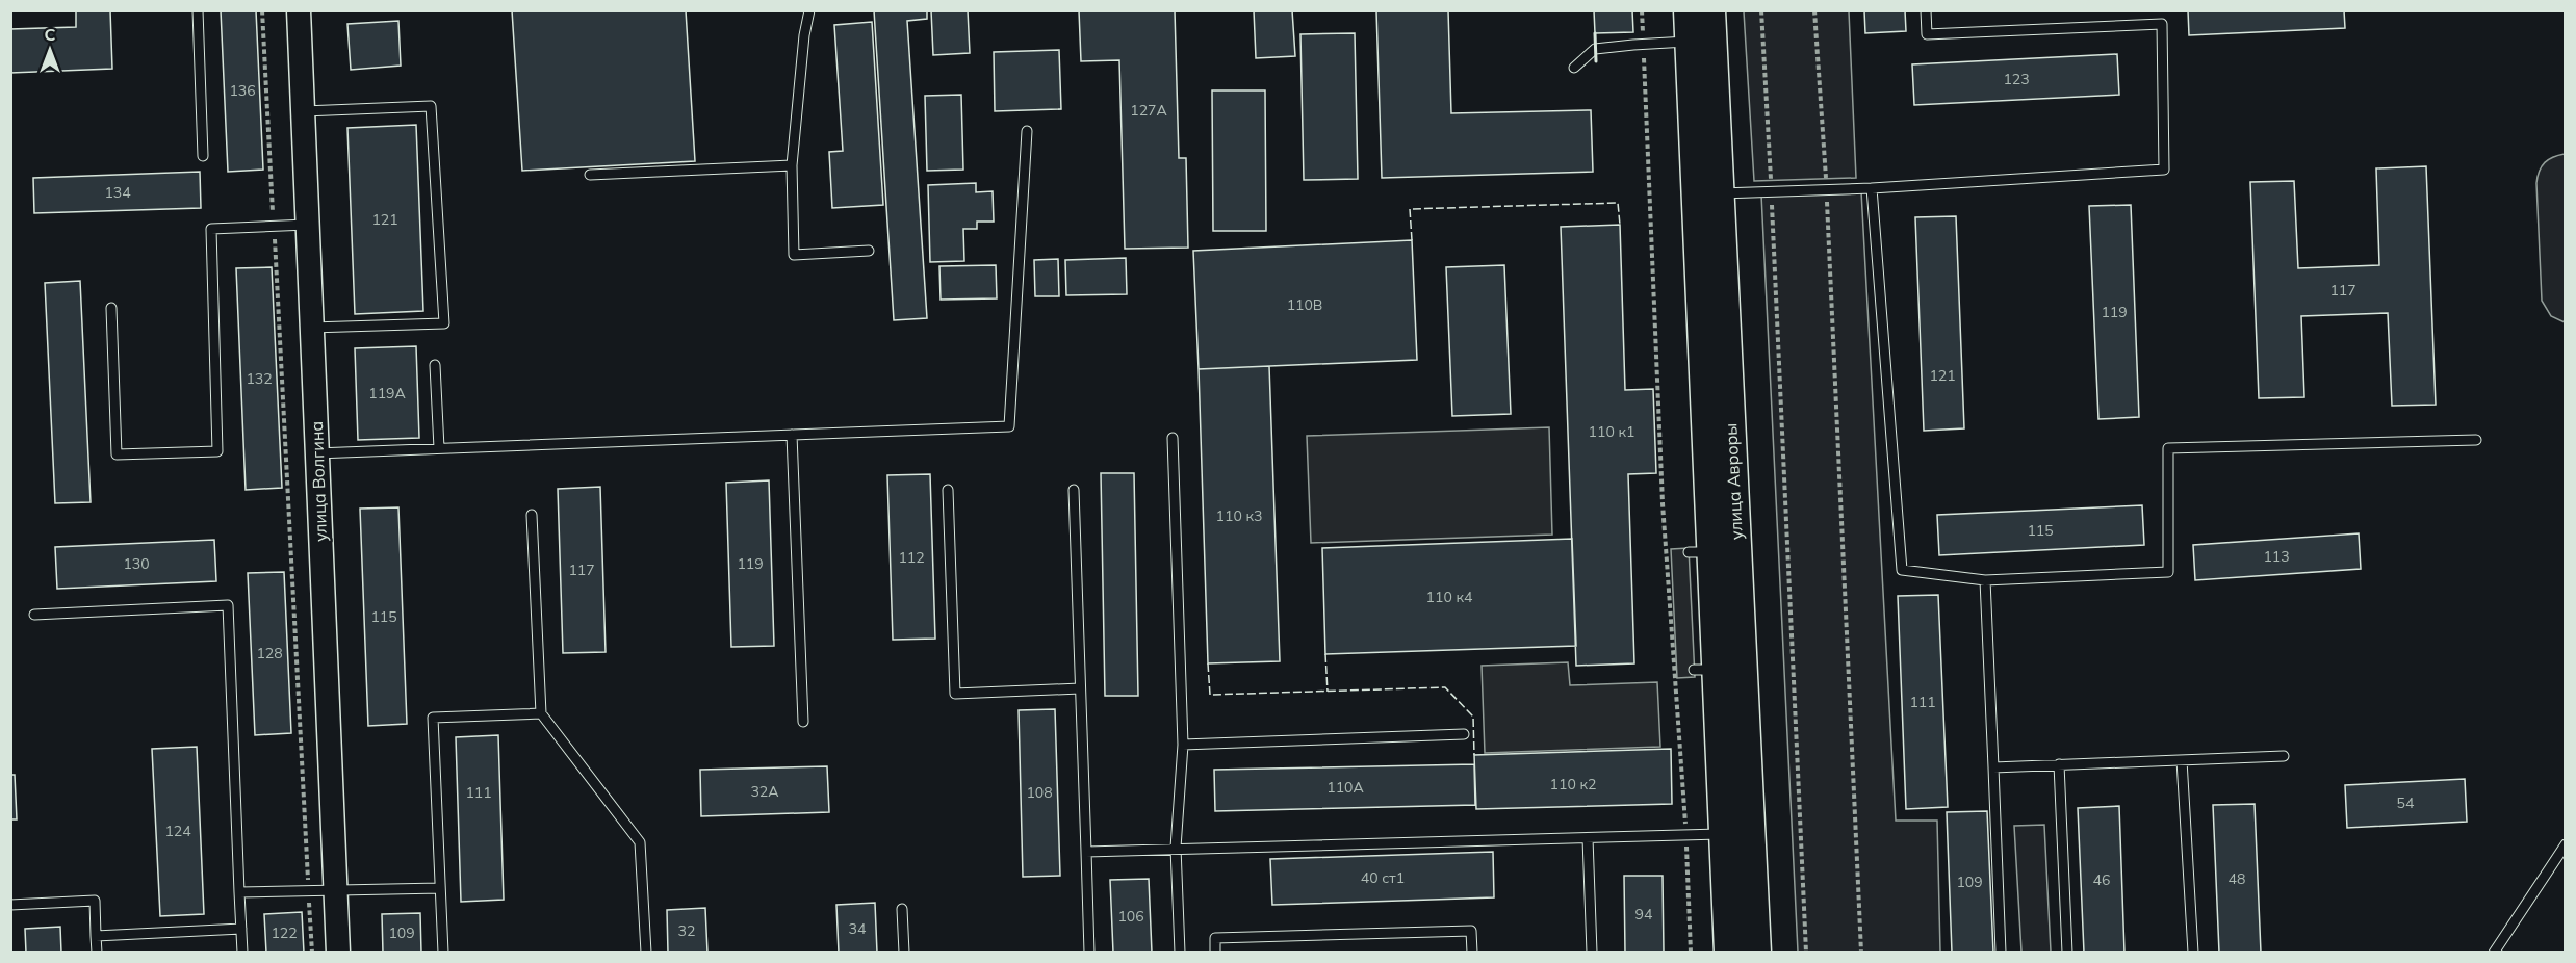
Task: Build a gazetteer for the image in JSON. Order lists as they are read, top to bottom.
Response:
{
  "streets": {
    "main road": ["улица Авроры"],
    "street": ["улица Волгина"]
  },
  "house_numbers": [
    "123",
    "136",
    "127А",
    "134",
    "121",
    "117",
    "110В",
    "119",
    "121",
    "132",
    "119А",
    "110 к1",
    "110 к3",
    "115",
    "113",
    "112",
    "130",
    "119",
    "117",
    "110 к4",
    "115",
    "128",
    "111",
    "110 к2",
    "110А",
    "32А",
    "111",
    "108",
    "54",
    "124",
    "40 ст1",
    "48",
    "46",
    "109",
    "94",
    "106",
    "34",
    "32",
    "122",
    "109"
  ],
  "north": "top"
}
